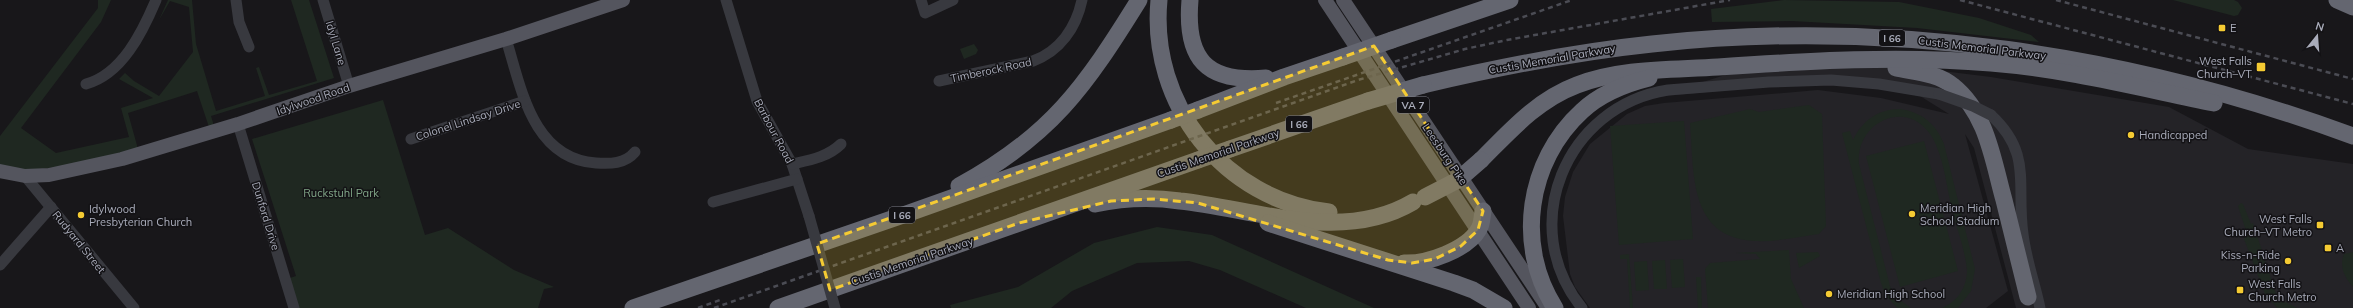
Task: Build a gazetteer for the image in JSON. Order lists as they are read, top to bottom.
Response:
{
  "streets": {
    "highway": ["I 66", "Custis Memorial Parkway"],
    "main road": ["Idylwood Road", "VA 7", "Leesburg Pike"],
    "street": [
      "Idyl Lane",
      "Timberock Road",
      "Colonel Lindsay Drive",
      "Barbour Road",
      "Dunford Drive",
      "Rudyard Street"
    ]
  },
  "crossings": [
    ["Idyl Lane", "Idylwood Road"],
    ["Idylwood Road", "Dunford Drive"],
    ["Idylwood Road", "Rudyard Street"]
  ],
  "parks": ["Ruckstuhl Park"],
  "places": {
    "transit": [
      "E",
      "West Falls Church–VT",
      "West Falls Church–VT Metro",
      "A",
      "West Falls Church Metro"
    ],
    "other": [
      "Handicapped",
      "Meridian High School Stadium",
      "Idylwood Presbyterian Church",
      "Kiss-n-Ride Parking",
      "Meridian High School"
    ]
  },
  "north": "top"
}
